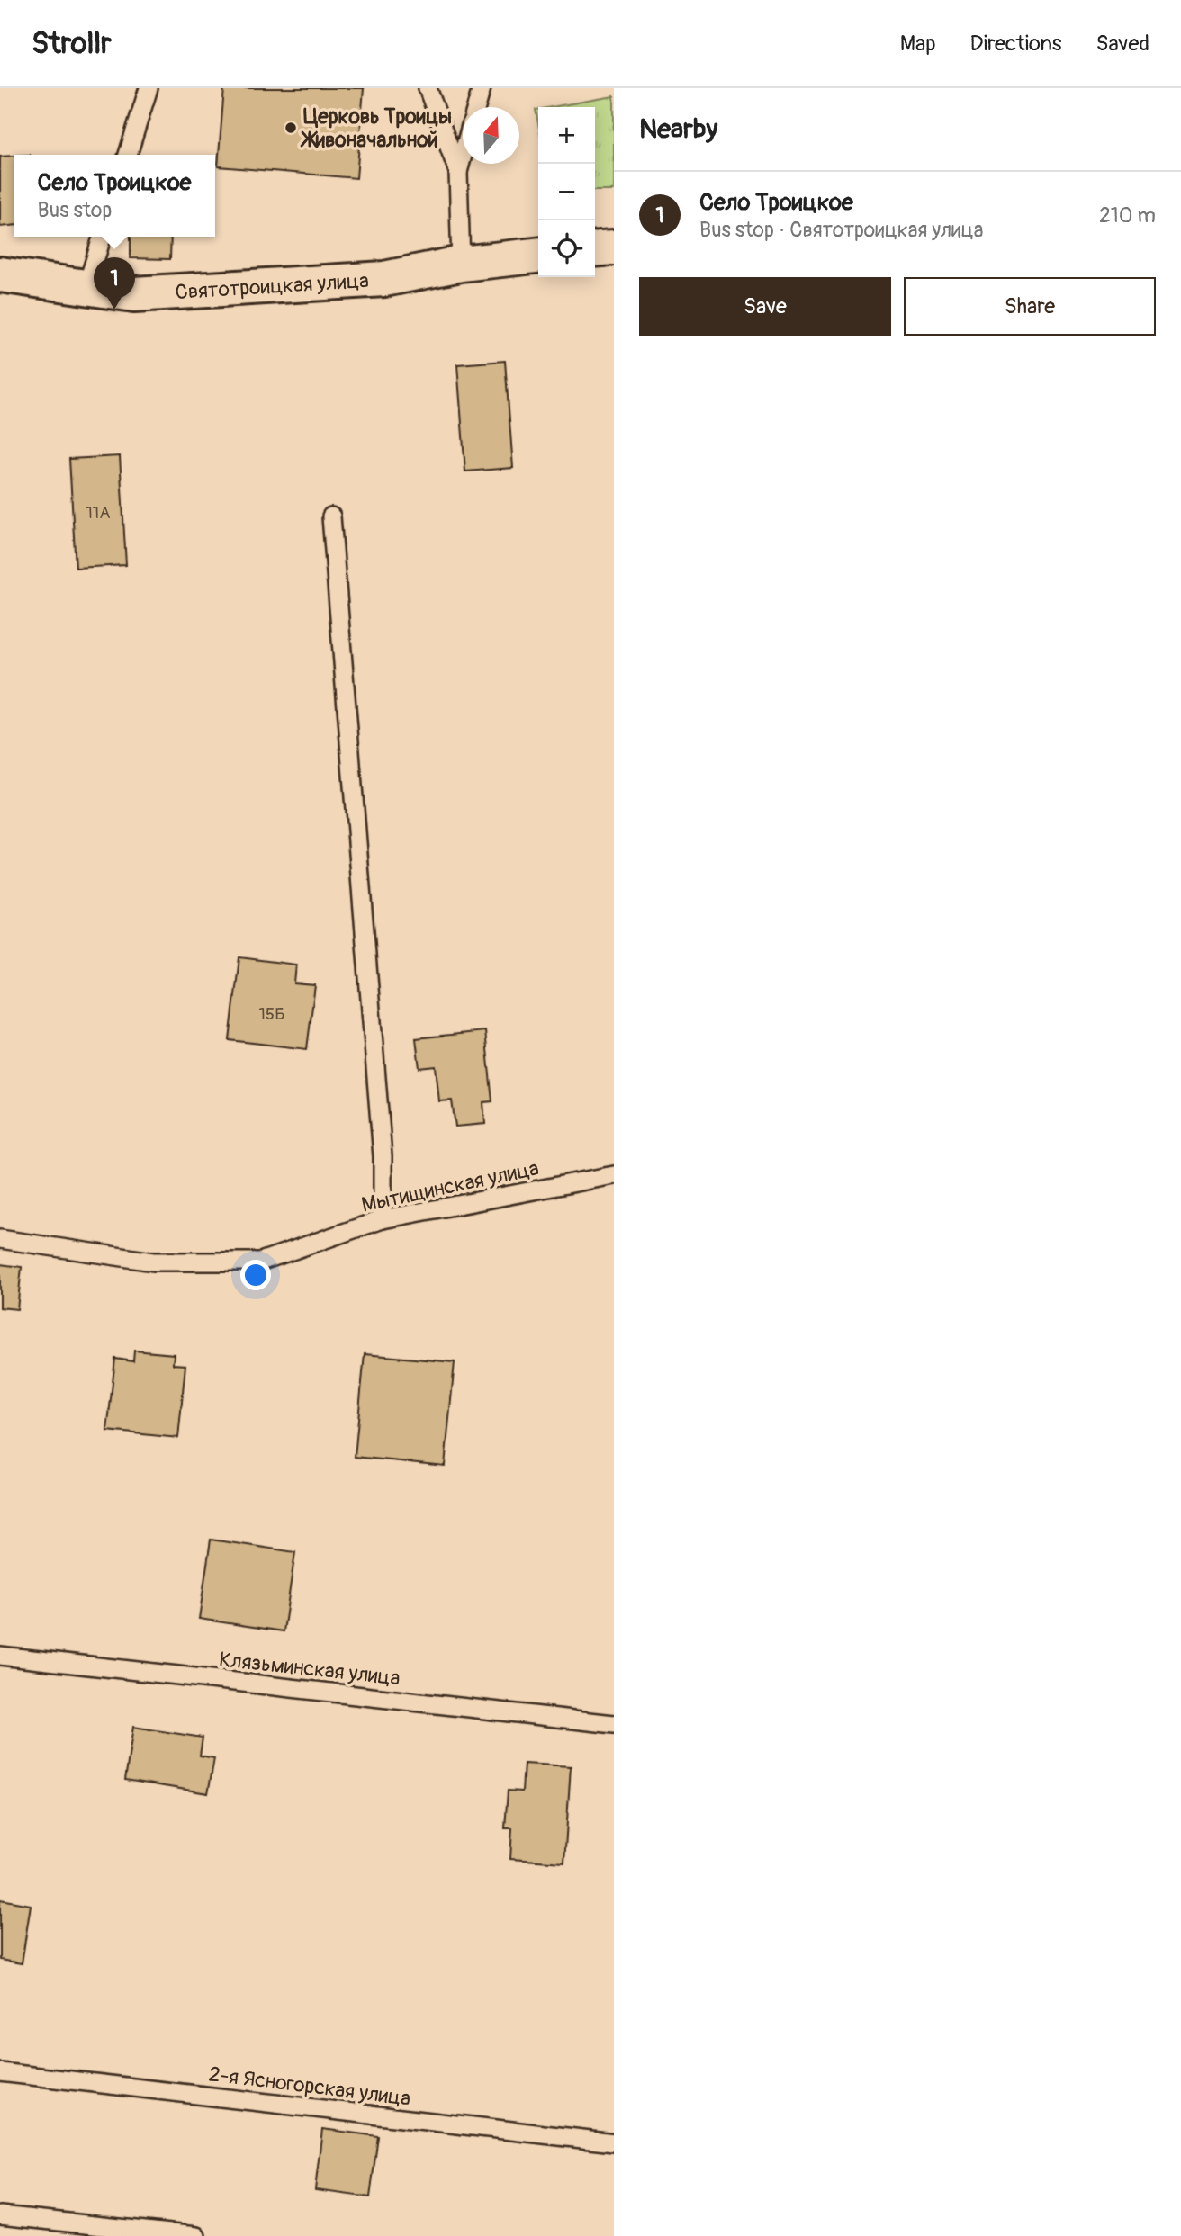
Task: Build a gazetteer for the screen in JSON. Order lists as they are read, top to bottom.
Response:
{
  "streets": {
    "street": ["Святотроицкая улица"],
    "lane": ["Мытищинская улица", "Клязьминская улица", "2-я Ясногорская улица"]
  },
  "places": ["Церковь Троицы Живоначальной"],
  "house_numbers": ["11А", "15Б"],
  "north": "top",
  "page": {
    "header": "Strollr",
    "nav": ["Map", "Directions", "Saved"],
    "heading": "Nearby",
    "map_buttons": ["+", "−"],
    "popup": ["Село Троицкое", "Bus stop"],
    "list": [
      {
        "mark": "1",
        "name": "Село Троицкое",
        "note": "Bus stop · Святотроицкая улица",
        "value": "210 m"
      }
    ],
    "pins": "1",
    "buttons": ["Save", "Share"]
  }
}
